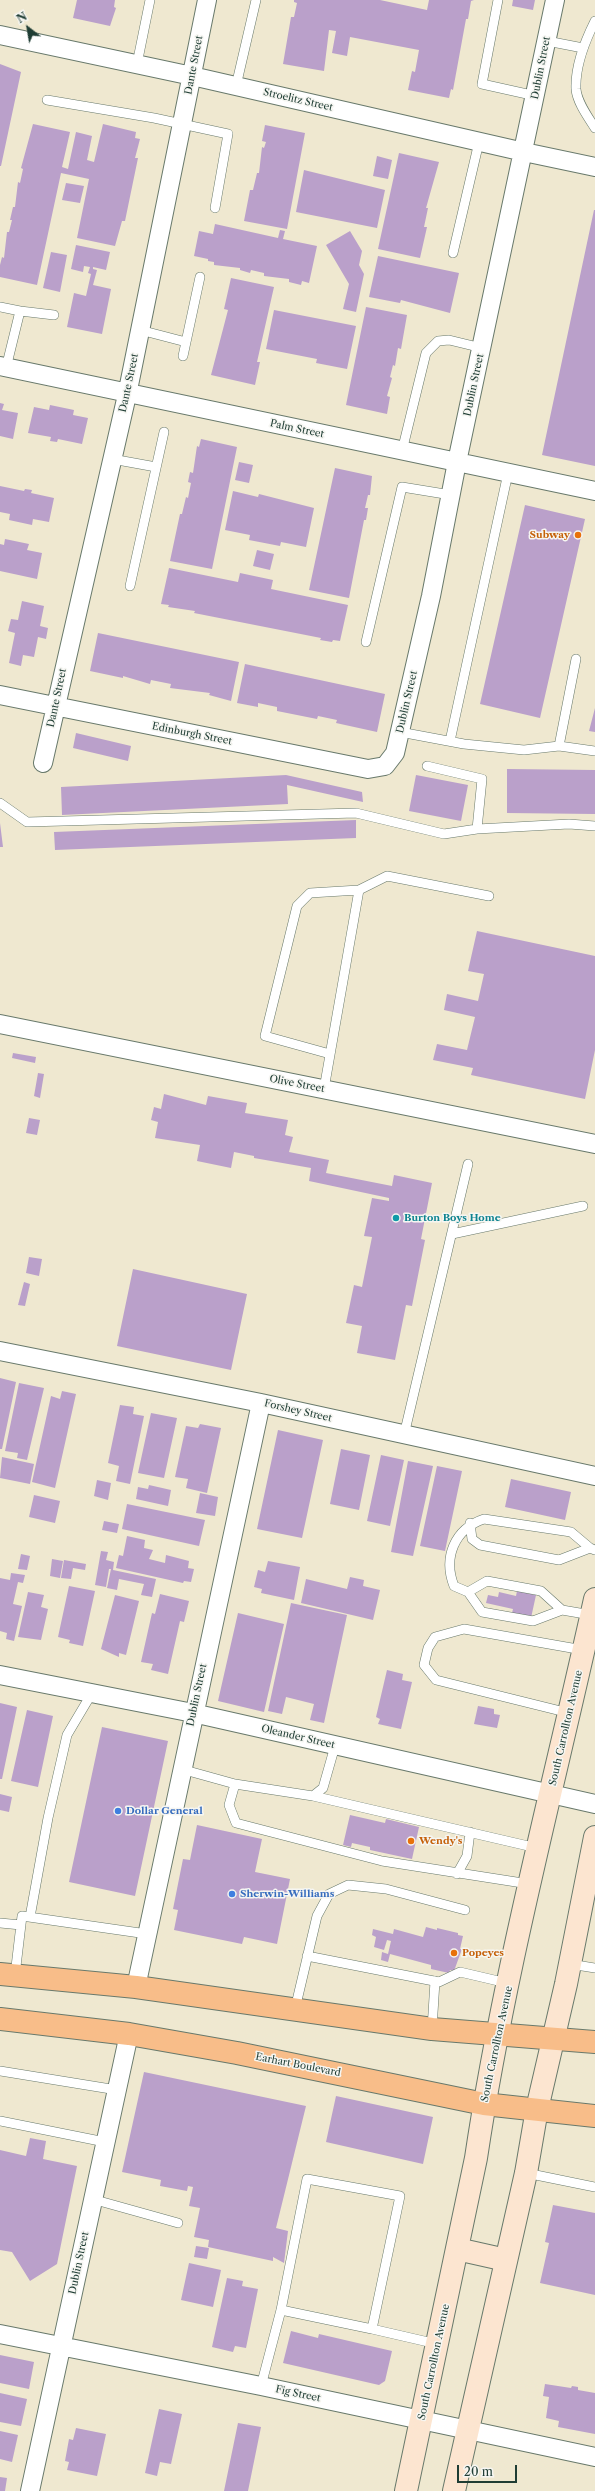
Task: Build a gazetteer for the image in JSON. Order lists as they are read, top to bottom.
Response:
{
  "streets": {
    "main road": ["South Carrollton Avenue", "Earhart Boulevard"],
    "street": [
      "Dante Street",
      "Dublin Street",
      "Stroelitz Street",
      "Palm Street",
      "Edinburgh Street",
      "Olive Street",
      "Forshey Street",
      "Oleander Street",
      "Fig Street"
    ]
  },
  "crossings": [
    ["Dante Street", "Stroelitz Street"],
    ["Dante Street", "Palm Street"],
    ["Dante Street", "Edinburgh Street"],
    ["Dublin Street", "Stroelitz Street"],
    ["Dublin Street", "Palm Street"],
    ["Dublin Street", "Edinburgh Street"],
    ["Dublin Street", "Forshey Street"],
    ["Dublin Street", "Oleander Street"],
    ["Dublin Street", "Earhart Boulevard"],
    ["Dublin Street", "Fig Street"],
    ["South Carrollton Avenue", "Oleander Street"],
    ["South Carrollton Avenue", "Earhart Boulevard"],
    ["South Carrollton Avenue", "Fig Street"]
  ],
  "places": [
    "Subway",
    "Burton Boys Home",
    "Dollar General",
    "Wendy's",
    "Sherwin-Williams",
    "Popeyes"
  ],
  "scale_bar": "20 m",
  "north": "top left"
}
